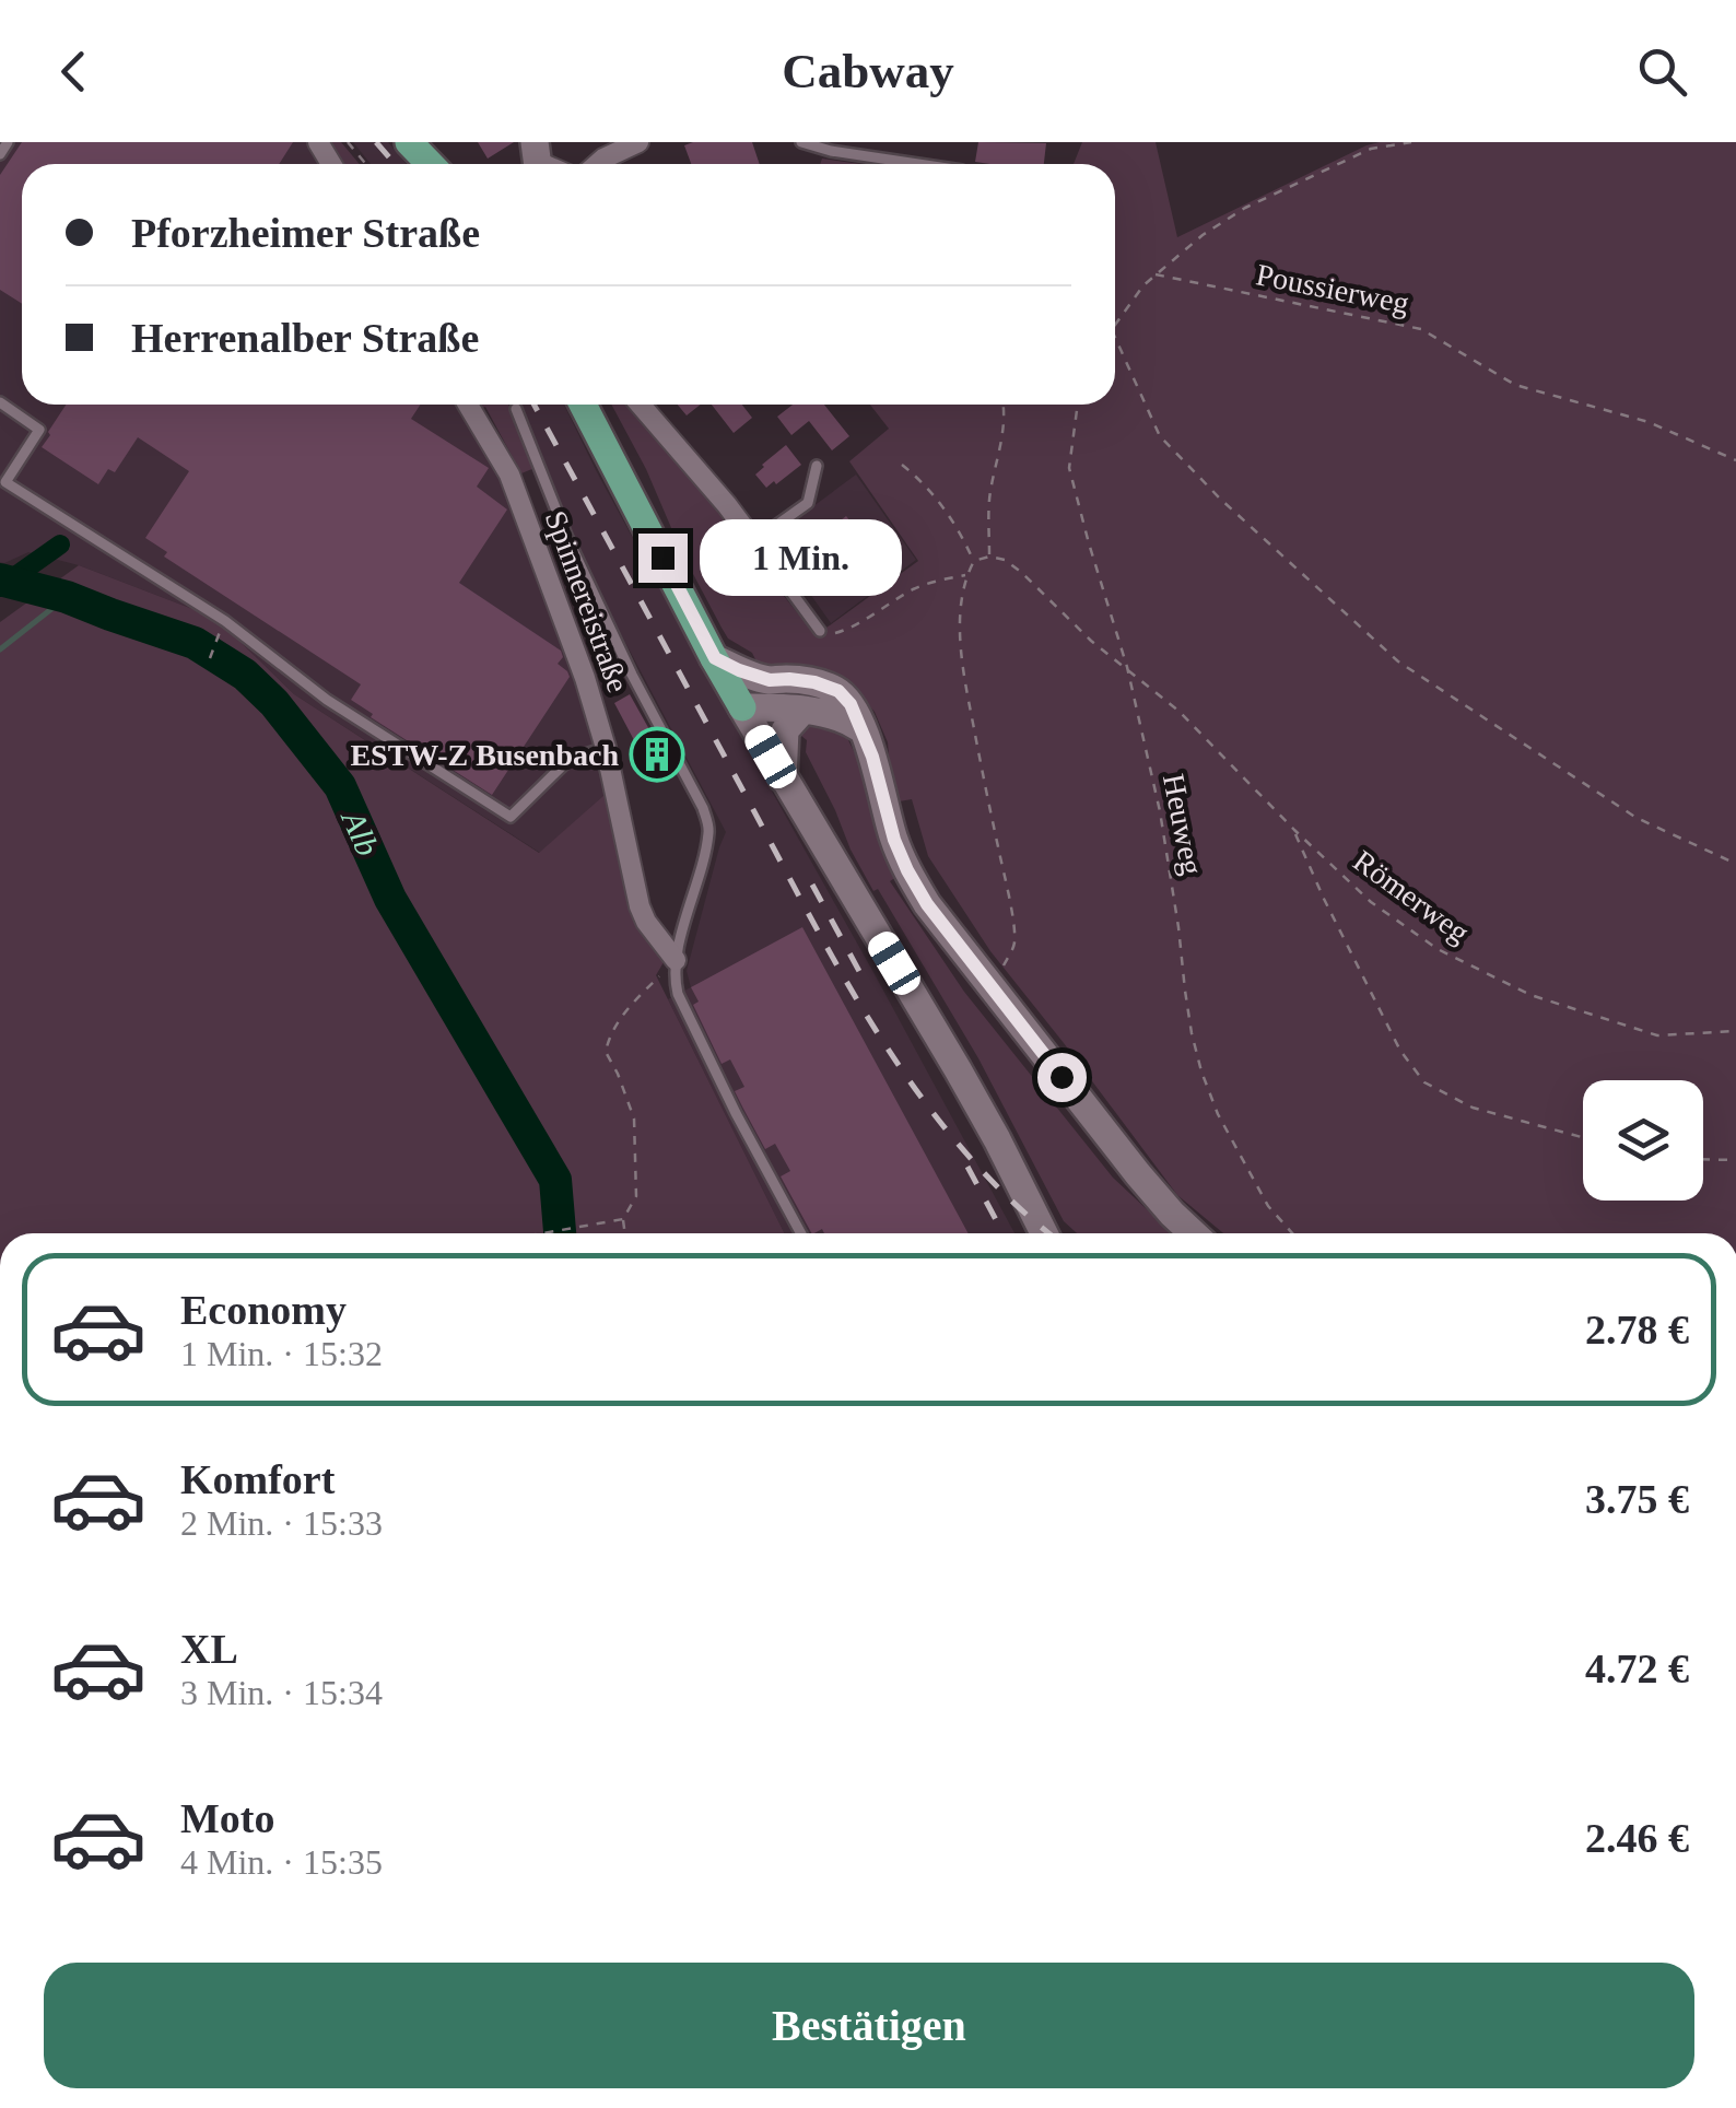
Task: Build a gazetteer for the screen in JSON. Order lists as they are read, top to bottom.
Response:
{
  "streets": {
    "street": ["Spinnereistraße"],
    "path": ["Poussierweg", "Heuweg", "Römerweg"]
  },
  "crossings": [
    ["Heuweg", "Römerweg"]
  ],
  "water": ["Alb"],
  "places": {
    "building": ["ESTW-Z Busenbach"]
  },
  "page": {
    "header": "Cabway",
    "banner": ["Pforzheimer Straße", "Herrenalber Straße"],
    "bubble": "1 Min.",
    "list": [
      {
        "name": "Economy",
        "note": "1 Min. · 15:32",
        "value": "2.78 €"
      },
      {
        "name": "Komfort",
        "note": "2 Min. · 15:33",
        "value": "3.75 €"
      },
      {
        "name": "XL",
        "note": "3 Min. · 15:34",
        "value": "4.72 €"
      },
      {
        "name": "Moto",
        "note": "4 Min. · 15:35",
        "value": "2.46 €"
      }
    ],
    "buttons": "Bestätigen"
  }
}
